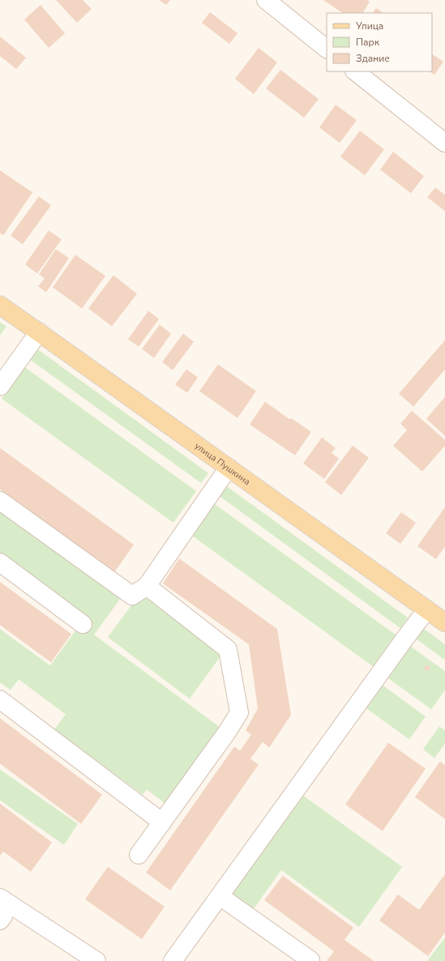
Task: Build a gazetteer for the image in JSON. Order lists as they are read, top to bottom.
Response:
{
  "streets": {
    "main road": ["улица Пушкина"]
  },
  "legend": ["Улица", "Парк", "Здание"]
}
